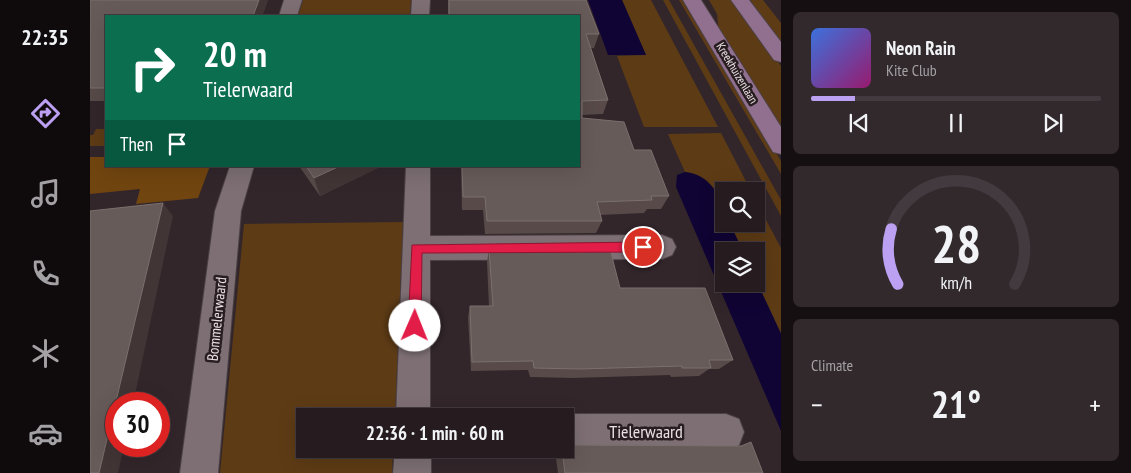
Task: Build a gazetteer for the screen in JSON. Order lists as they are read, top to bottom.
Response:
{
  "streets": {
    "main road": ["Kreekhuizenlaan"],
    "street": ["Bommelerwaard", "Tielerwaard"]
  },
  "page": {
    "tabs": "22:35",
    "turn": ["20 m", "Tielerwaard"],
    "song": ["Neon Rain", "Kite Club"],
    "then": "Then",
    "tile": "Climate",
    "heat": ["−", "21°", "+"],
    "limit": "30",
    "trip": "22:36 · 1 min · 60 m",
    "gauge": ["28", "km/h"]
  }
}
